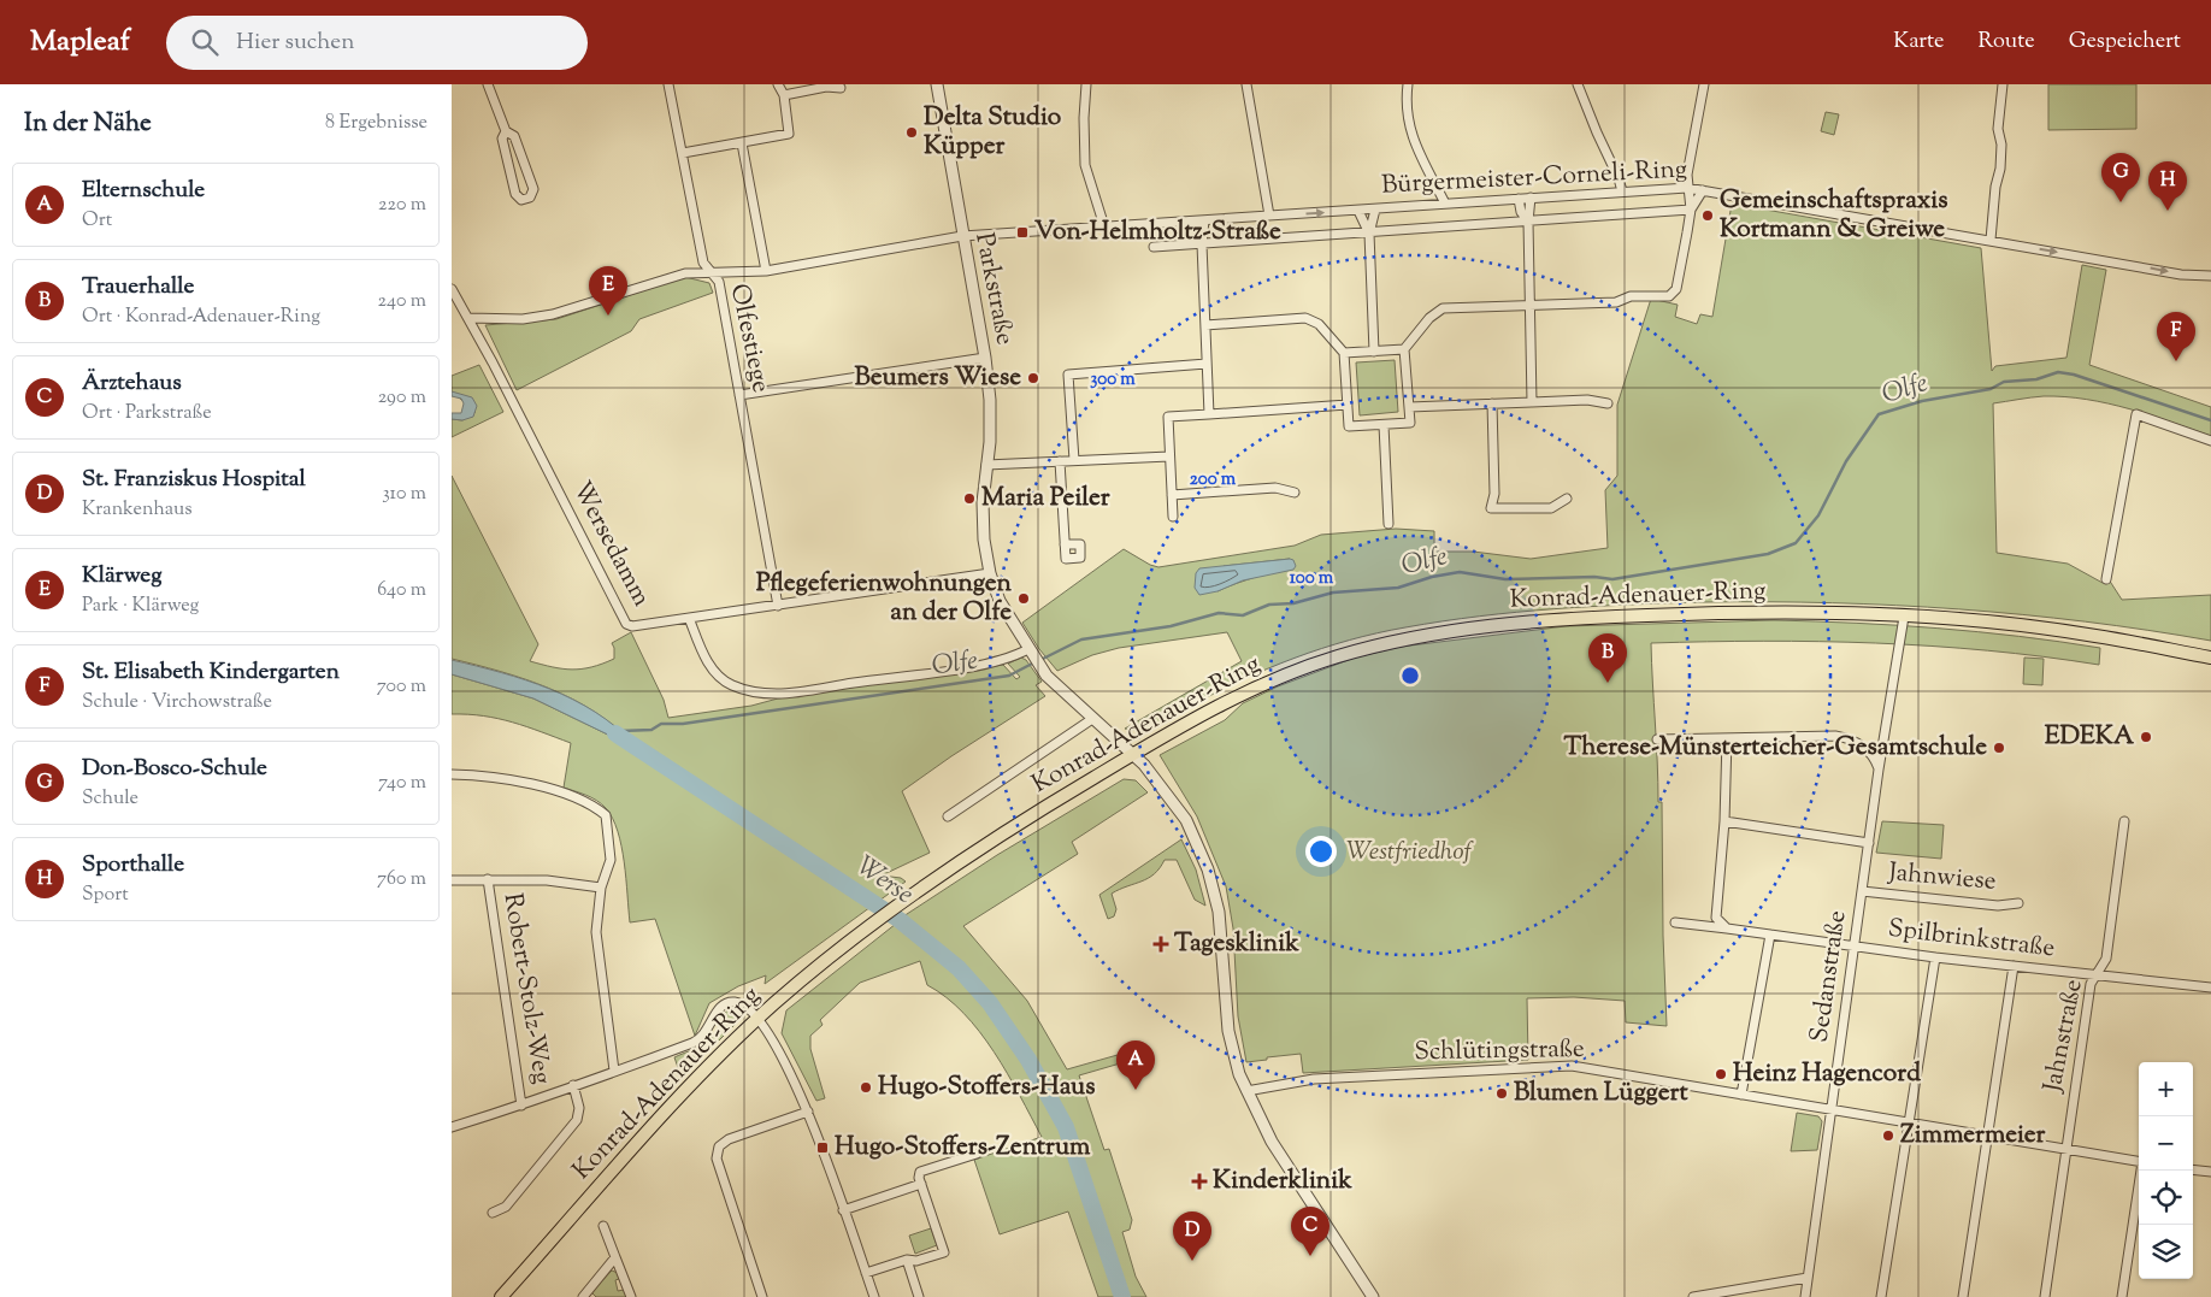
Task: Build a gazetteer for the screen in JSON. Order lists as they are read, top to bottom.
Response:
{
  "streets": {
    "main road": ["Konrad-Adenauer-Ring"],
    "street": [
      "Bürgermeister-Corneli-Ring",
      "Parkstraße",
      "Olfestiege",
      "Wersedamm",
      "Jahnwiese",
      "Spilbrinkstraße",
      "Sedanstraße",
      "Robert-Stolz-Weg",
      "Jahnstraße",
      "Schlütingstraße"
    ]
  },
  "crossings": [
    ["Bürgermeister-Corneli-Ring", "Parkstraße"],
    ["Bürgermeister-Corneli-Ring", "Olfestiege"],
    ["Bürgermeister-Corneli-Ring", "Wersedamm"],
    ["Parkstraße", "Wersedamm"],
    ["Parkstraße", "Konrad-Adenauer-Ring"],
    ["Parkstraße", "Schlütingstraße"],
    ["Olfestiege", "Wersedamm"],
    ["Konrad-Adenauer-Ring", "Sedanstraße"],
    ["Jahnwiese", "Sedanstraße"],
    ["Spilbrinkstraße", "Sedanstraße"],
    ["Spilbrinkstraße", "Jahnstraße"],
    ["Sedanstraße", "Schlütingstraße"],
    ["Jahnstraße", "Schlütingstraße"]
  ],
  "water": ["Olfe", "Werse"],
  "parks": ["Westfriedhof"],
  "places": {
    "other": [
      "Delta Studio Küpper",
      "Gemeinschaftspraxis Kortmann & Greiwe",
      "Beumers Wiese",
      "Maria Peiler",
      "Pflegeferienwohnungen an der Olfe",
      "EDEKA",
      "Therese-Münsterteicher-Gesamtschule",
      "Heinz Hagencord",
      "Hugo-Stoffers-Haus",
      "Blumen Lüggert",
      "Zimmermeier"
    ],
    "transit": ["Von-Helmholtz-Straße", "Hugo-Stoffers-Zentrum"],
    "health": ["Tagesklinik", "Kinderklinik"]
  },
  "page": {
    "header": "Mapleaf",
    "search": "Hier suchen",
    "nav": ["Karte", "Route", "Gespeichert"],
    "heading": ["In der Nähe", "8 Ergebnisse"],
    "pins": [
      "G",
      "H",
      "E",
      "F",
      "B",
      "A",
      "C",
      "D"
    ],
    "list": [
      {
        "mark": "A",
        "name": "Elternschule",
        "note": "Ort",
        "value": "220 m"
      },
      {
        "mark": "B",
        "name": "Trauerhalle",
        "note": "Ort · Konrad-Adenauer-Ring",
        "value": "240 m"
      },
      {
        "mark": "C",
        "name": "Ärztehaus",
        "note": "Ort · Parkstraße",
        "value": "290 m"
      },
      {
        "mark": "D",
        "name": "St. Franziskus Hospital",
        "note": "Krankenhaus",
        "value": "310 m"
      },
      {
        "mark": "E",
        "name": "Klärweg",
        "note": "Park · Klärweg",
        "value": "640 m"
      },
      {
        "mark": "F",
        "name": "St. Elisabeth Kindergarten",
        "note": "Schule · Virchowstraße",
        "value": "700 m"
      },
      {
        "mark": "G",
        "name": "Don-Bosco-Schule",
        "note": "Schule",
        "value": "740 m"
      },
      {
        "mark": "H",
        "name": "Sporthalle",
        "note": "Sport",
        "value": "760 m"
      }
    ],
    "map_buttons": ["+", "−"]
  },
  "rings": ["300 m", "200 m", "100 m"]
}
